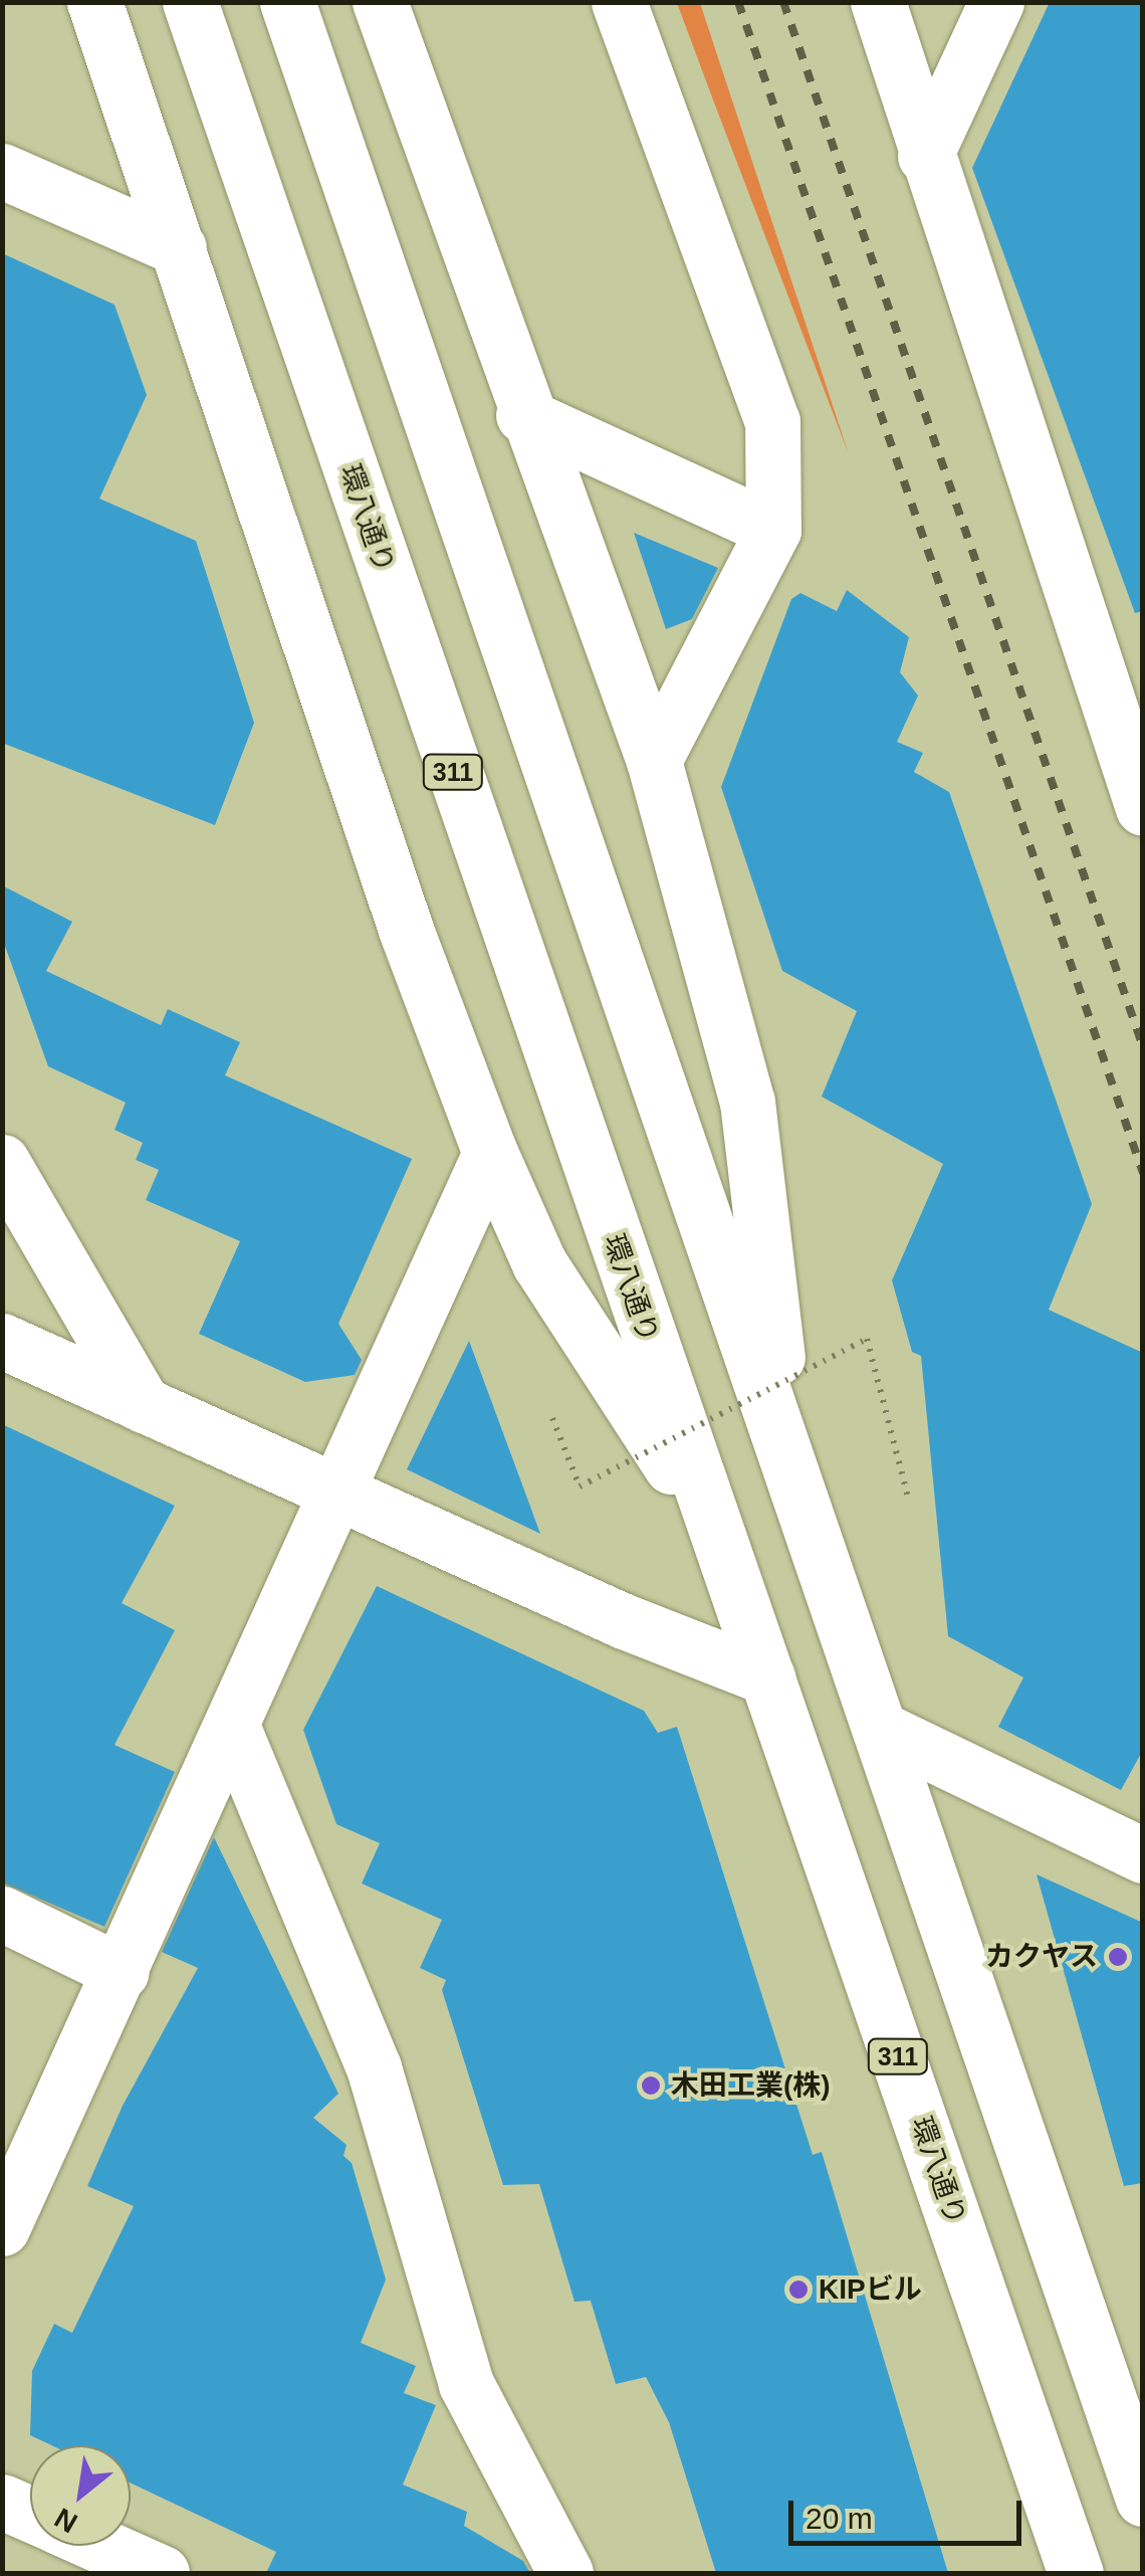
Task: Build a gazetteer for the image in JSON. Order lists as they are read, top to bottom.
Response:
{
  "streets": {
    "main road": ["環八通り", "311"]
  },
  "places": ["カクヤス", "木田工業(株)", "KIPビル"],
  "scale_bar": "20 m",
  "north": "bottom left"
}
